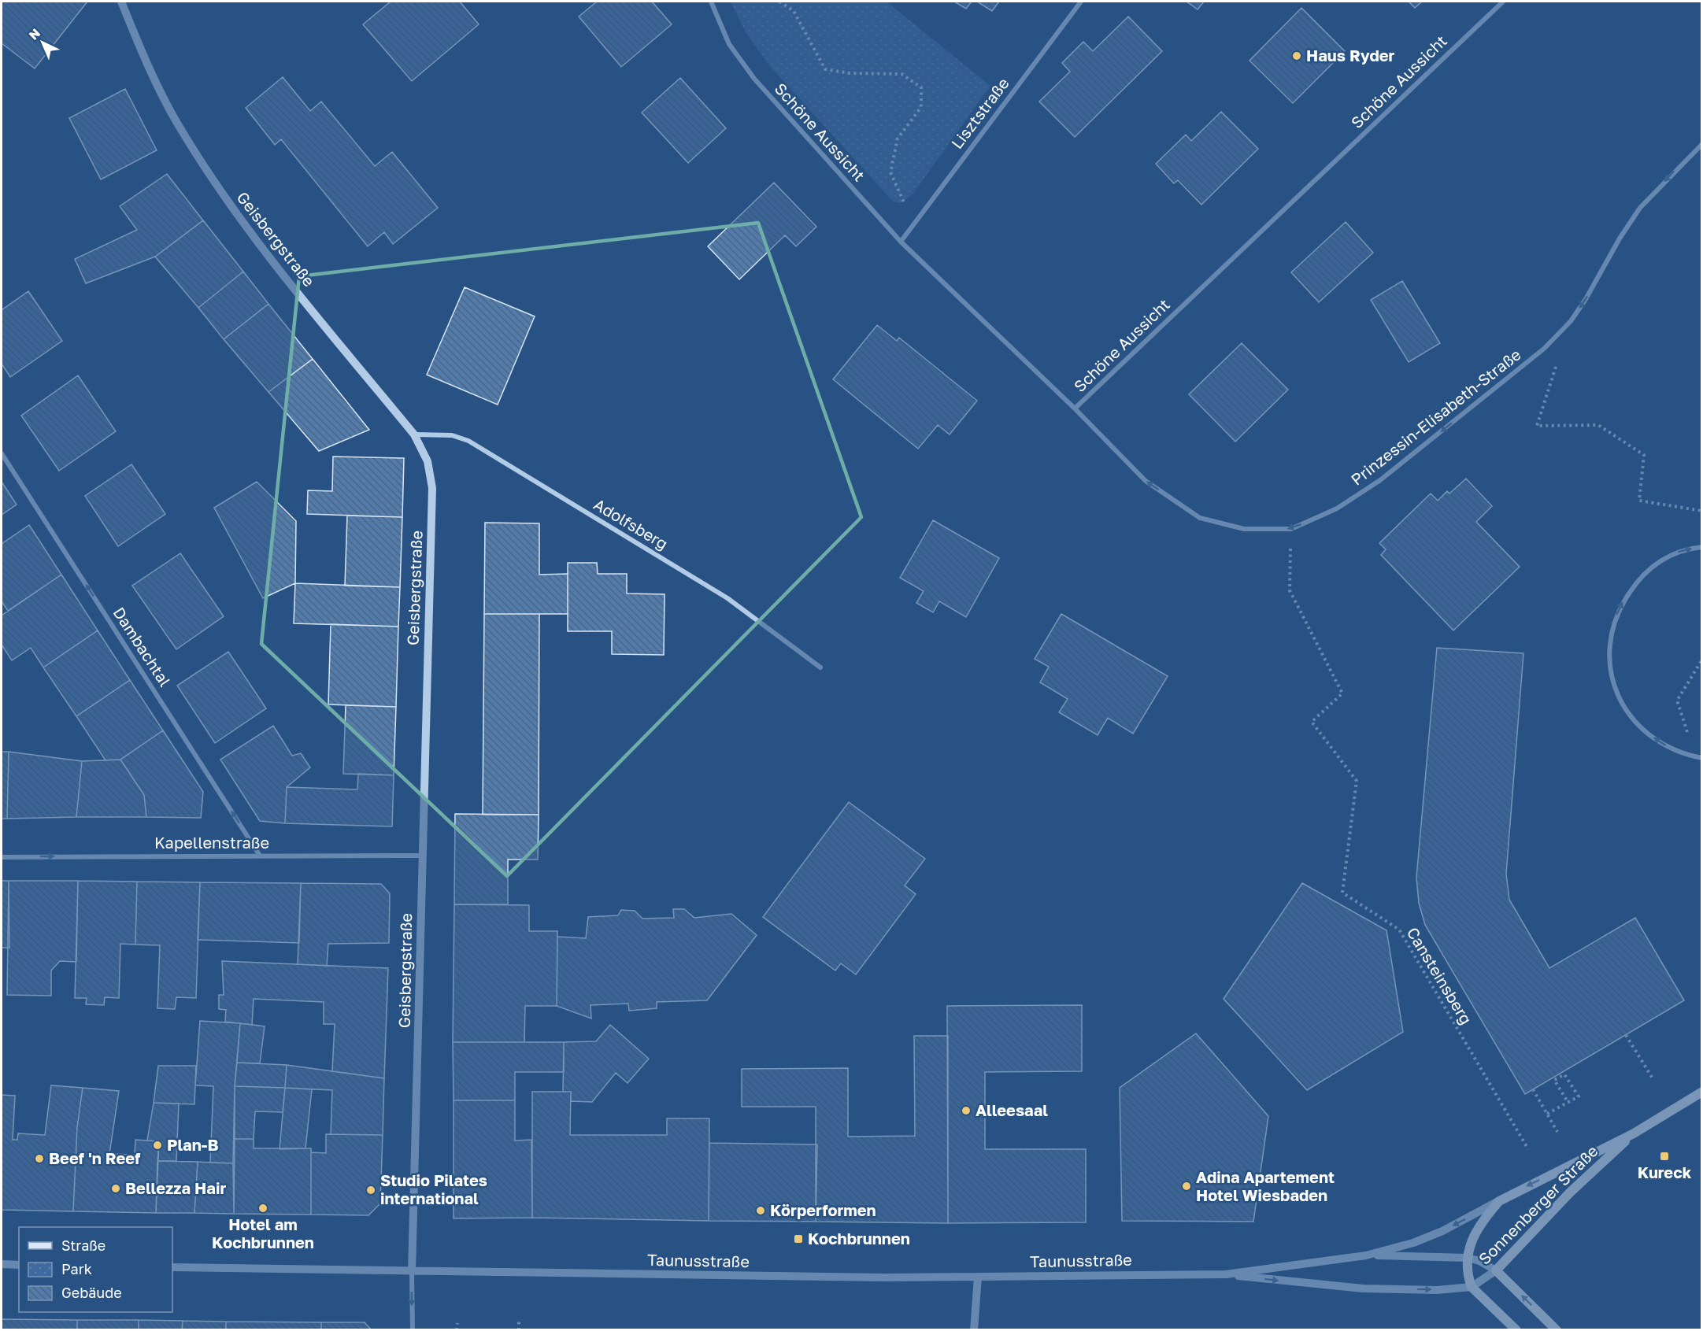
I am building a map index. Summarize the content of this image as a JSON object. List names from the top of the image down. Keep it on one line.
{"streets":{"main road":["Sonnenberger Straße"],"street":["Schöne Aussicht","Lisztstraße","Geisbergstraße","Prinzessin-Elisabeth-Straße","Adolfsberg","Dambachtal","Kapellenstraße","Taunusstraße"],"path":["Cansteinsberg"]},"crossings":[["Schöne Aussicht","Lisztstraße"],["Schöne Aussicht","Prinzessin-Elisabeth-Straße"],["Geisbergstraße","Adolfsberg"],["Geisbergstraße","Kapellenstraße"],["Geisbergstraße","Taunusstraße"],["Prinzessin-Elisabeth-Straße","Cansteinsberg"],["Dambachtal","Kapellenstraße"],["Sonnenberger Straße","Taunusstraße"]],"one_way":["Prinzessin-Elisabeth-Straße","Dambachtal","Kapellenstraße"],"places":{"other":["Haus Ryder","Alleesaal","Plan-B","Beef 'n Reef","Adina Apartement Hotel Wiesbaden","Bellezza Hair","Studio Pilates international","Hotel am Kochbrunnen","Körperformen"],"transit":["Kureck","Kochbrunnen"]},"legend":["Straße","Park","Gebäude"],"north":"top left"}
